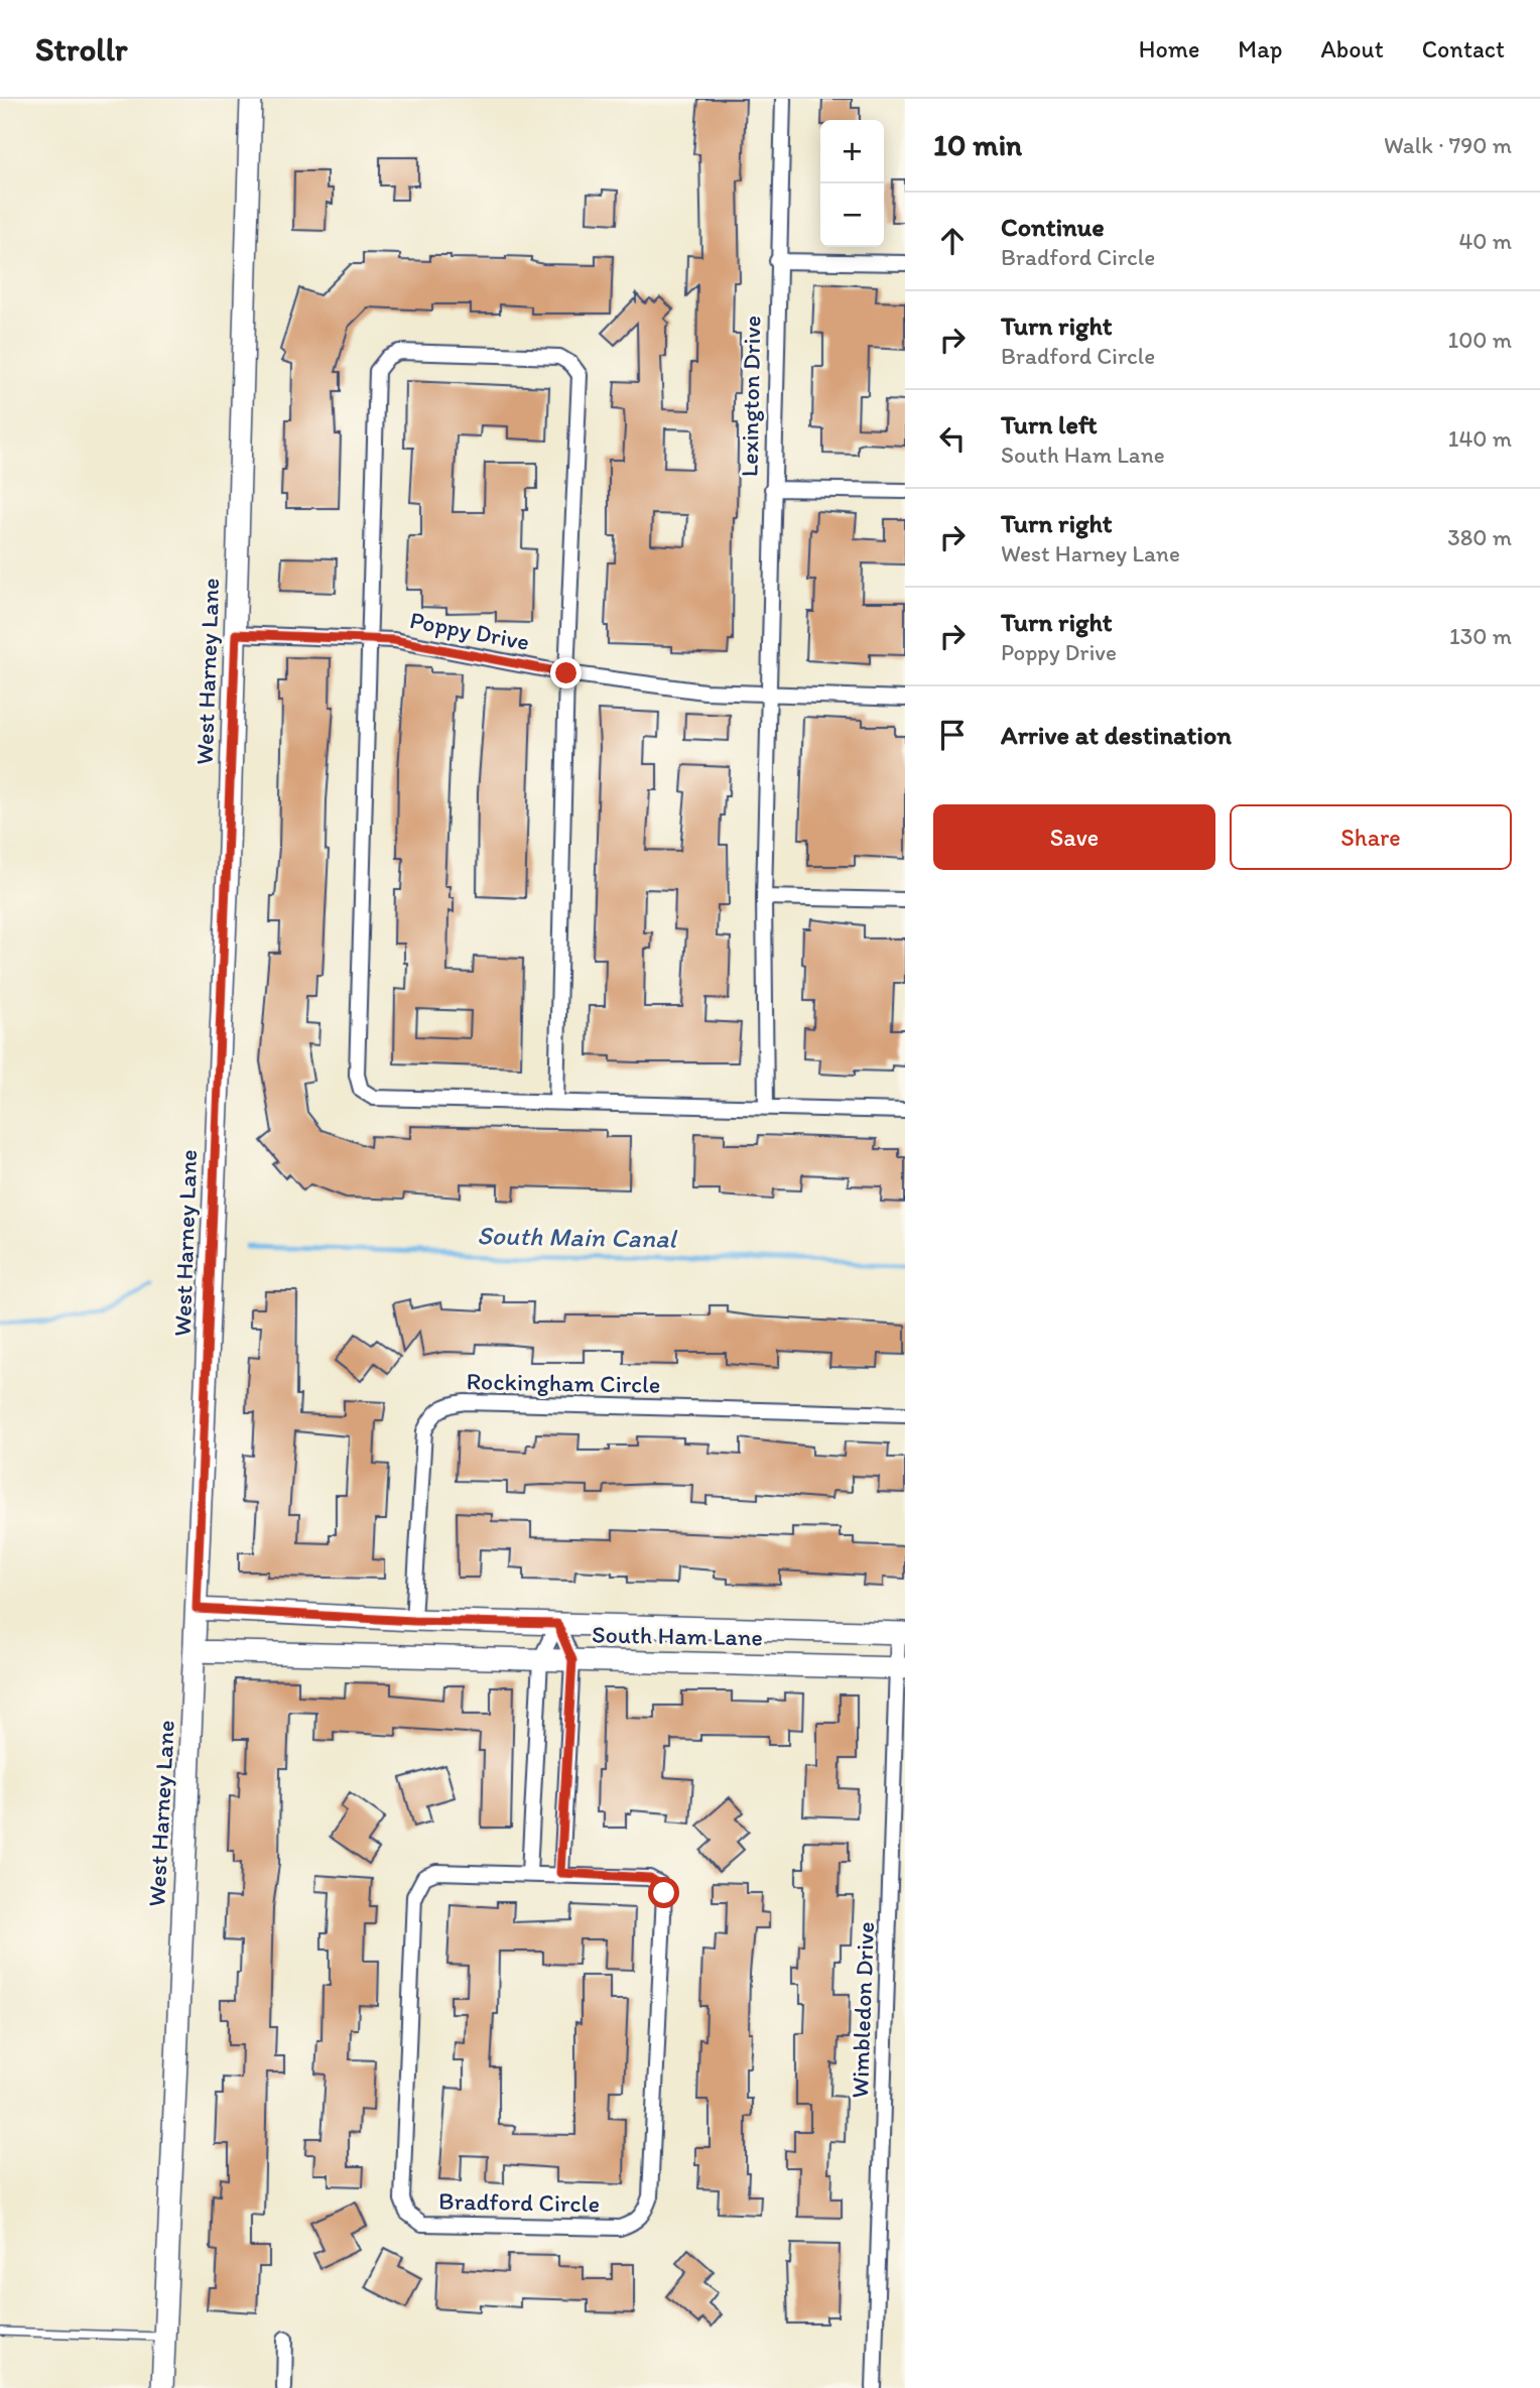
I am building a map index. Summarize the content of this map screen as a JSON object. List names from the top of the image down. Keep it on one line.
{"streets":{"main road":["West Harney Lane","South Ham Lane"],"street":["Lexington Drive","Poppy Drive","Rockingham Circle","Wimbledon Drive","Bradford Circle"]},"crossings":[["Lexington Drive","Poppy Drive"],["Poppy Drive","West Harney Lane"],["West Harney Lane","South Ham Lane"],["Rockingham Circle","South Ham Lane"],["South Ham Lane","Wimbledon Drive"]],"water":["South Main Canal"],"page":{"header":"Strollr","nav":["Home","Map","About","Contact"],"heading":["10 min","Walk · 790 m"],"map_buttons":["+","−"],"list":[["Continue","Bradford Circle","40 m"],["Turn right","Bradford Circle","100 m"],["Turn left","South Ham Lane","140 m"],["Turn right","West Harney Lane","380 m"],["Turn right","Poppy Drive","130 m"],"Arrive at destination"],"buttons":["Save","Share"]}}
